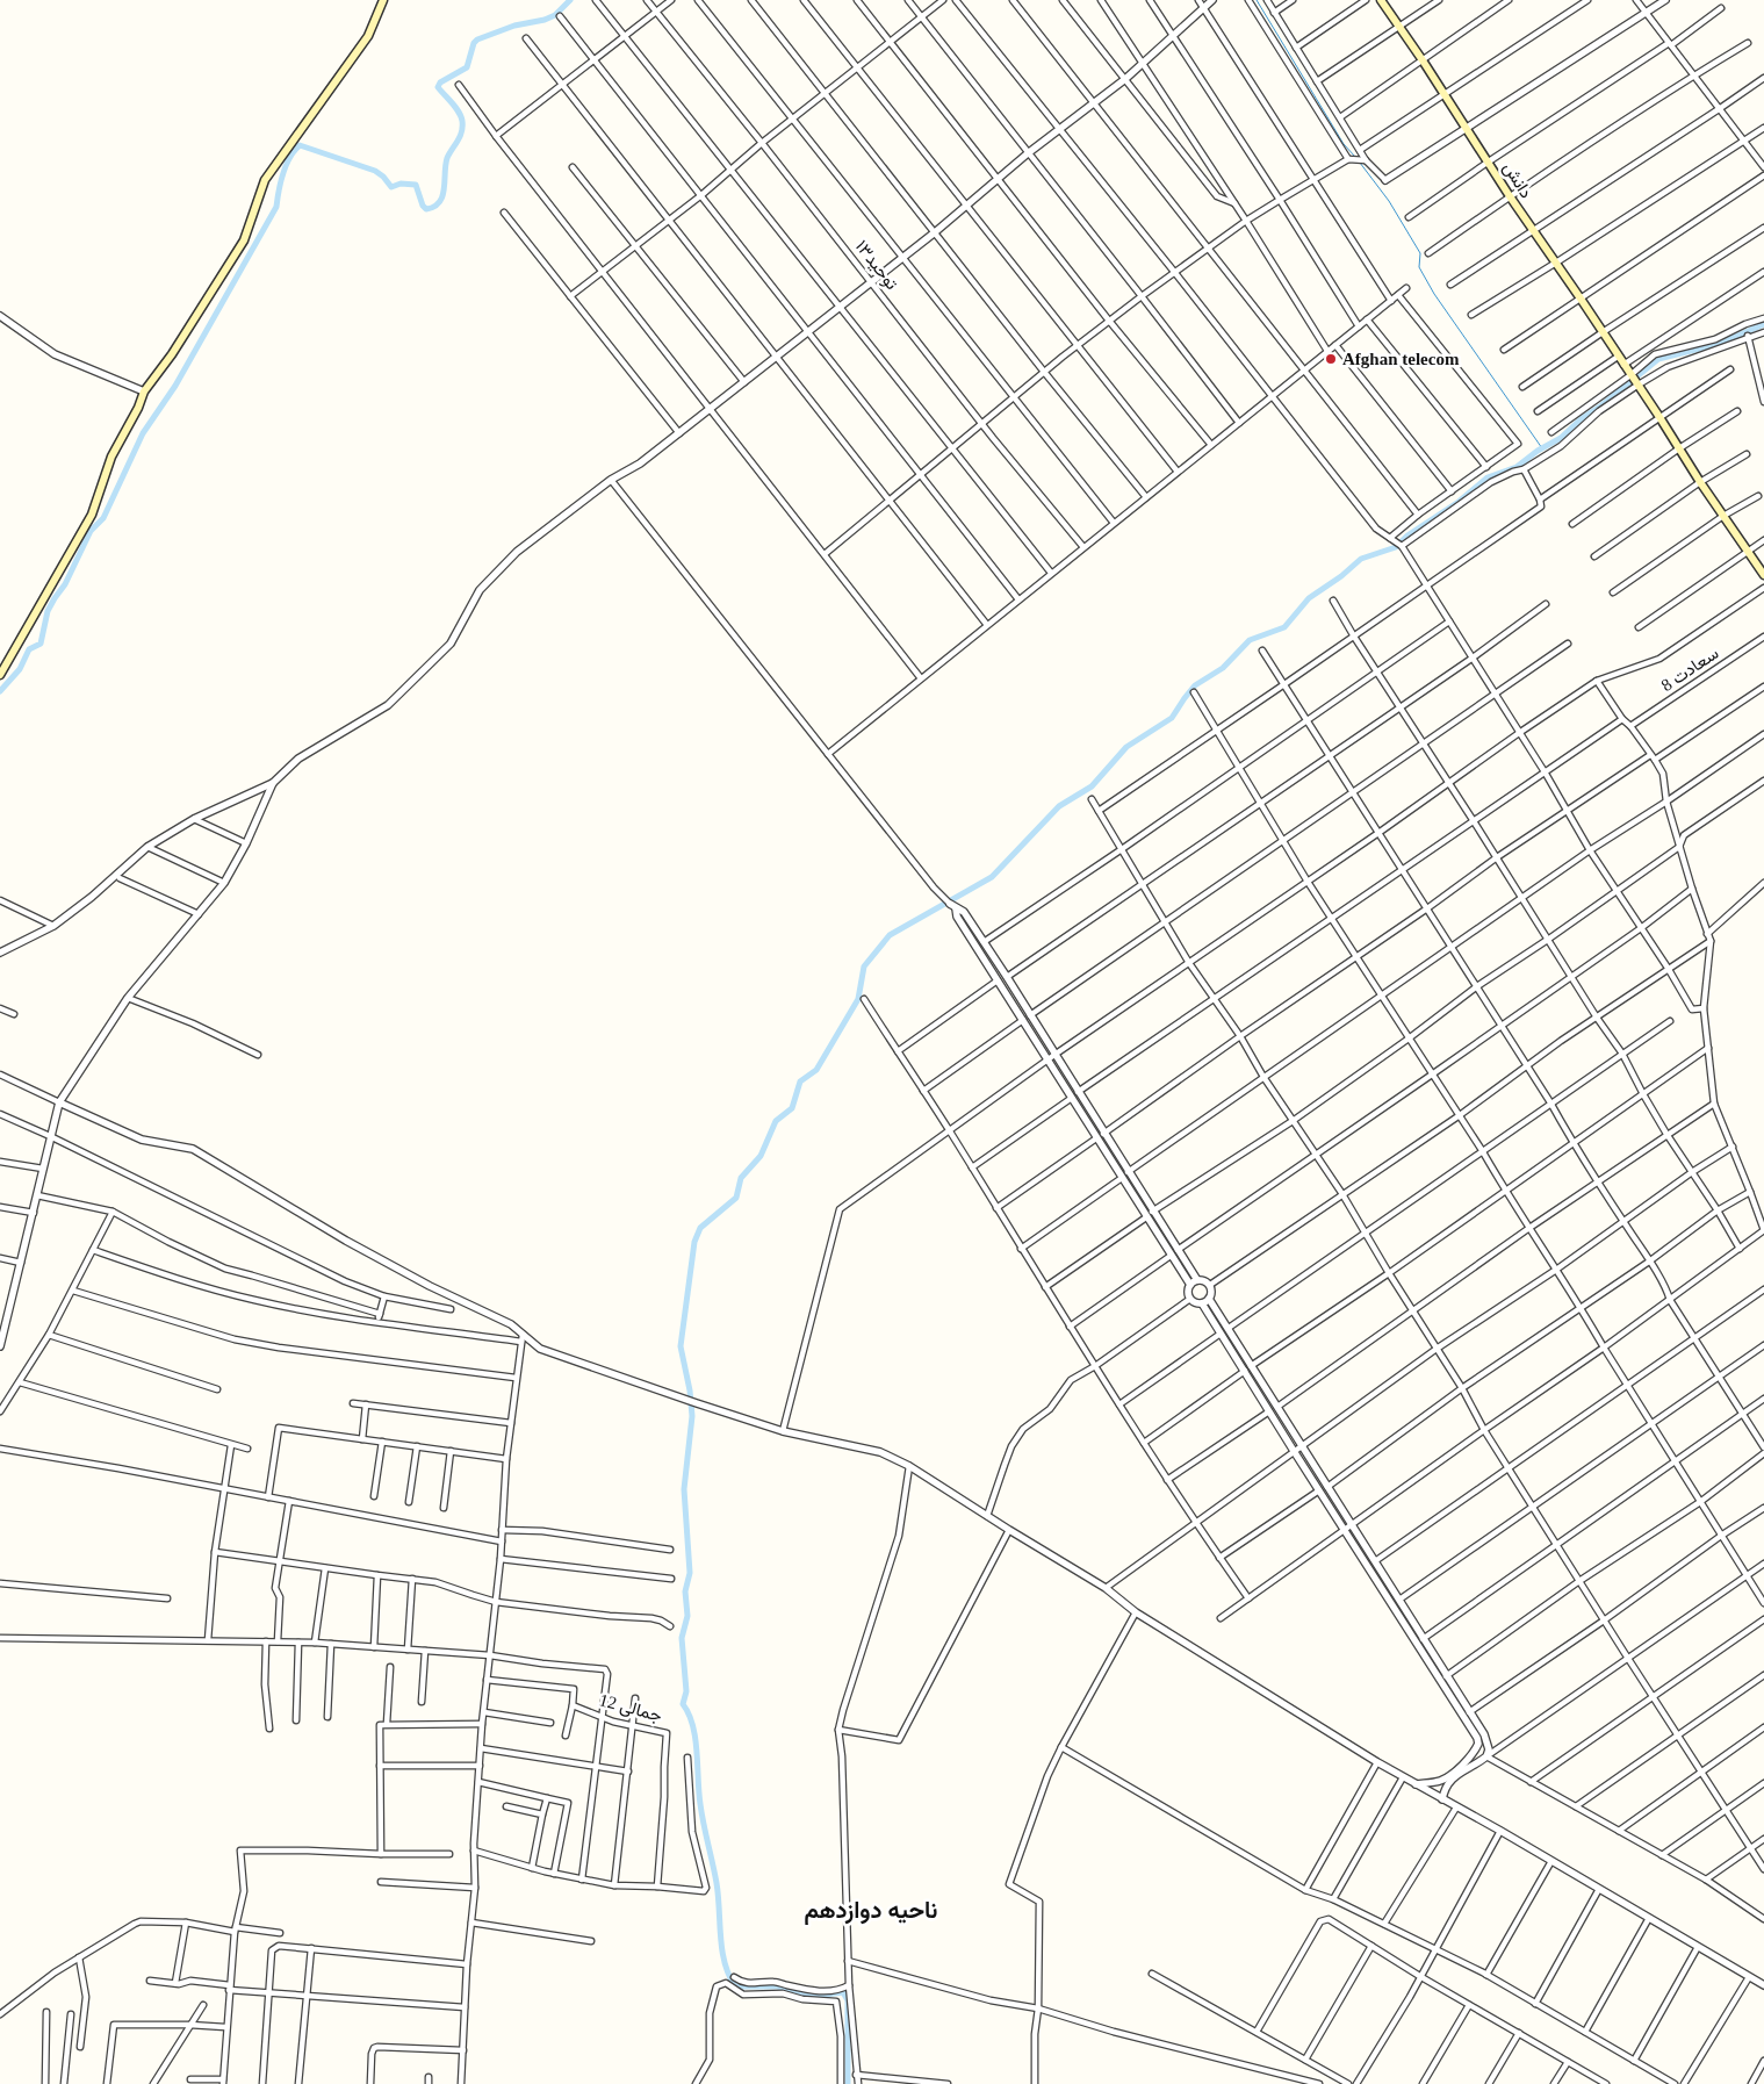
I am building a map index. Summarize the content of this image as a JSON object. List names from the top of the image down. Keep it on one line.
{"streets":{"main road":["دانش"],"street":["توحید۱۳","سعادت 8","جمالی 12"]},"districts":["ناحیه دوازدهم"],"places":["Afghan telecom"]}
